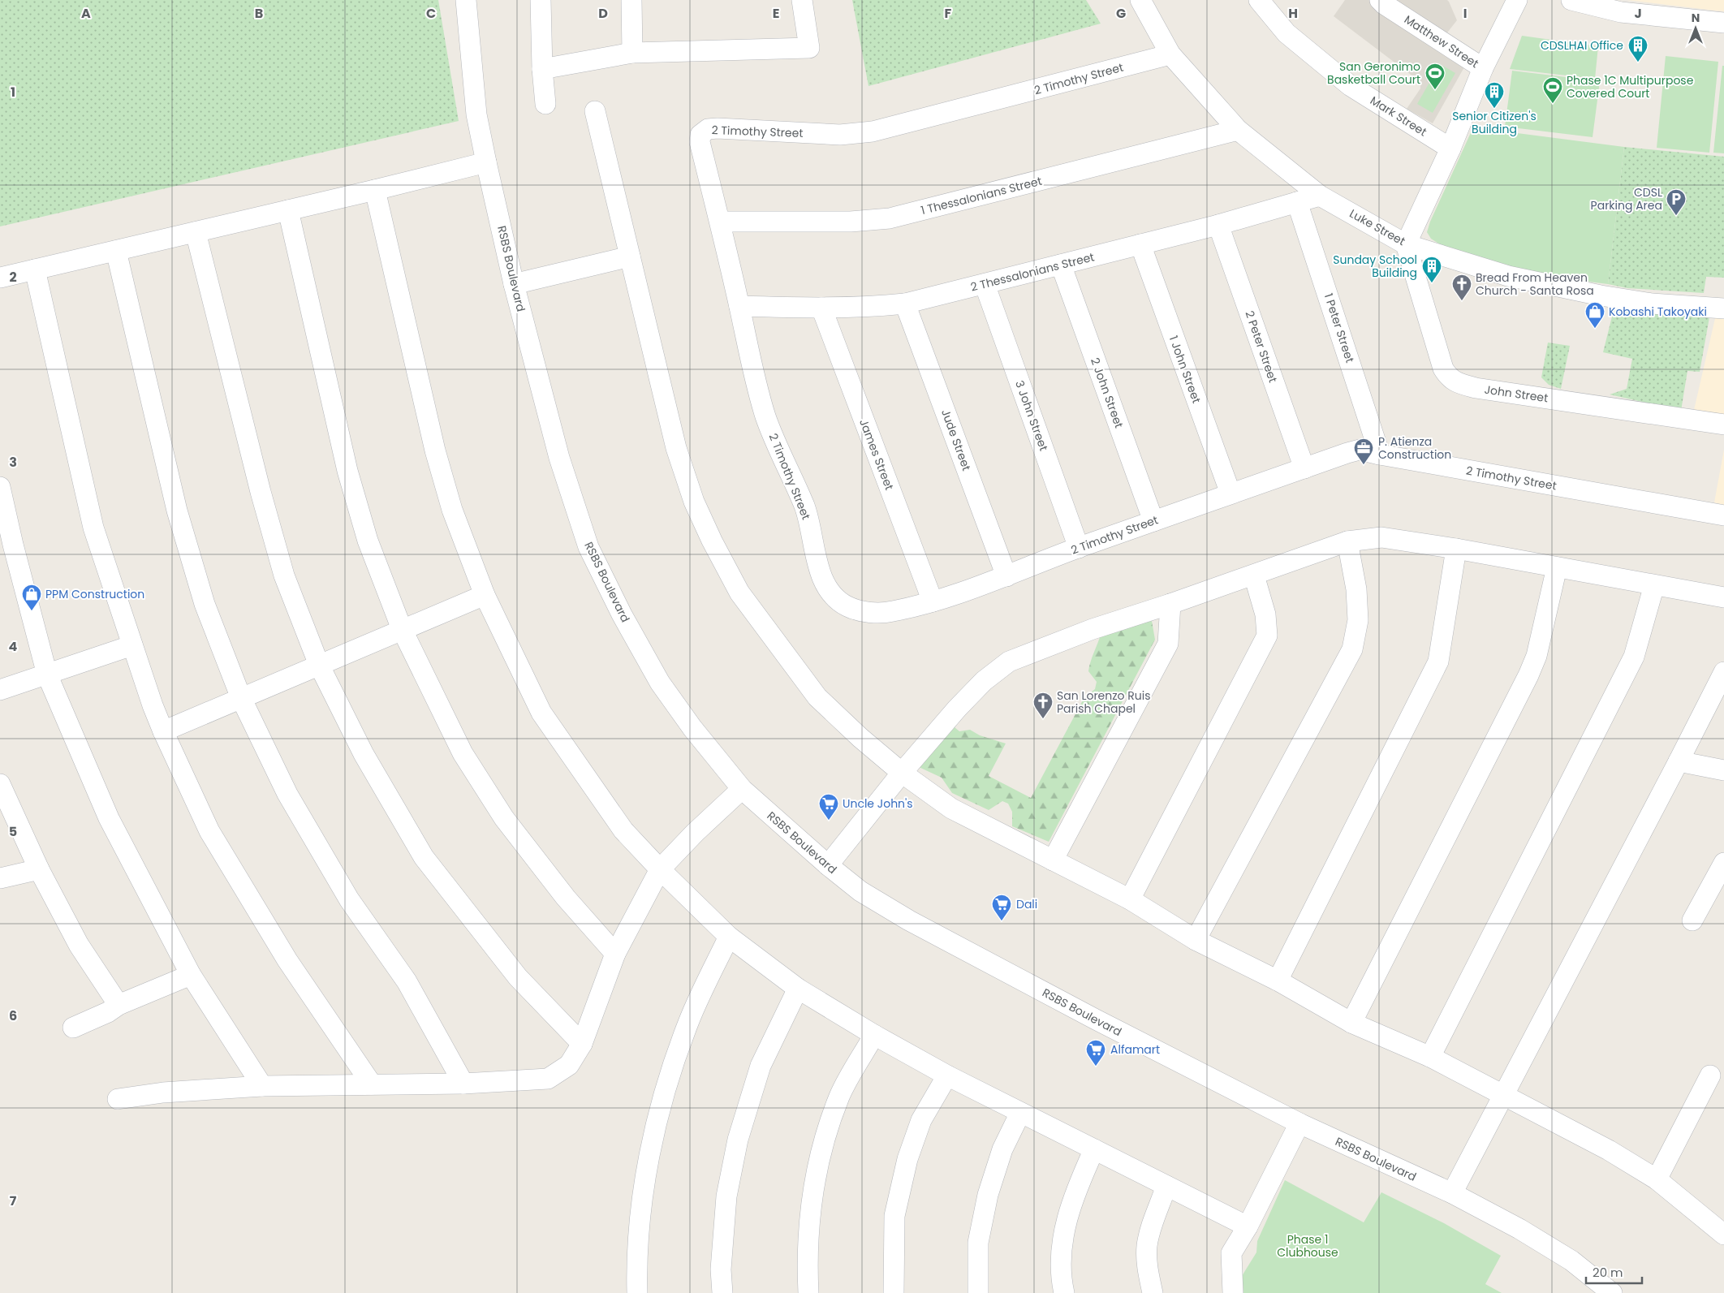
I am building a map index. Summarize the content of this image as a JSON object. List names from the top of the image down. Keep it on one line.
{"streets":{"street":["Matthew Street","2 Timothy Street","Mark Street","1 Thessalonians Street","Luke Street","RSBS Boulevard","2 Thessalonians Street","1 Peter Street","2 Peter Street","1 John Street","2 John Street","John Street","3 John Street","Jude Street","James Street"]},"crossings":[["2 Timothy Street","1 Thessalonians Street"],["2 Timothy Street","Luke Street"],["2 Timothy Street","2 Thessalonians Street"],["2 Timothy Street","1 Peter Street"],["2 Timothy Street","2 Peter Street"],["2 Timothy Street","1 John Street"],["2 Timothy Street","2 John Street"],["2 Timothy Street","3 John Street"],["2 Timothy Street","Jude Street"],["2 Timothy Street","James Street"],["1 Thessalonians Street","Luke Street"],["Luke Street","2 Thessalonians Street"],["Luke Street","John Street"],["2 Thessalonians Street","1 Peter Street"],["2 Thessalonians Street","2 Peter Street"],["2 Thessalonians Street","1 John Street"],["2 Thessalonians Street","2 John Street"],["2 Thessalonians Street","3 John Street"],["2 Thessalonians Street","Jude Street"],["2 Thessalonians Street","James Street"]],"parks":["Phase 1 Clubhouse"],"places":{"building":["CDSLHAI Office","Senior Citizen's Building","Sunday School Building"],"sports":["San Geronimo Basketball Court","Phase 1C Multipurpose Covered Court"],"parking":["CDSL Parking Area"],"church":["Bread From Heaven Church - Santa Rosa","San Lorenzo Ruis Parish Chapel"],"shop":["Kobashi Takoyaki","PPM Construction"],"office":["P. Atienza Construction"],"supermarket":["Uncle John's","Dali","Alfamart"]},"scale_bar":"20 m","north":"top","grid":{"columns":["A","B","C","D","E","F","G","H","I","J"],"rows":["1","2","3","4","5","6","7"]}}
